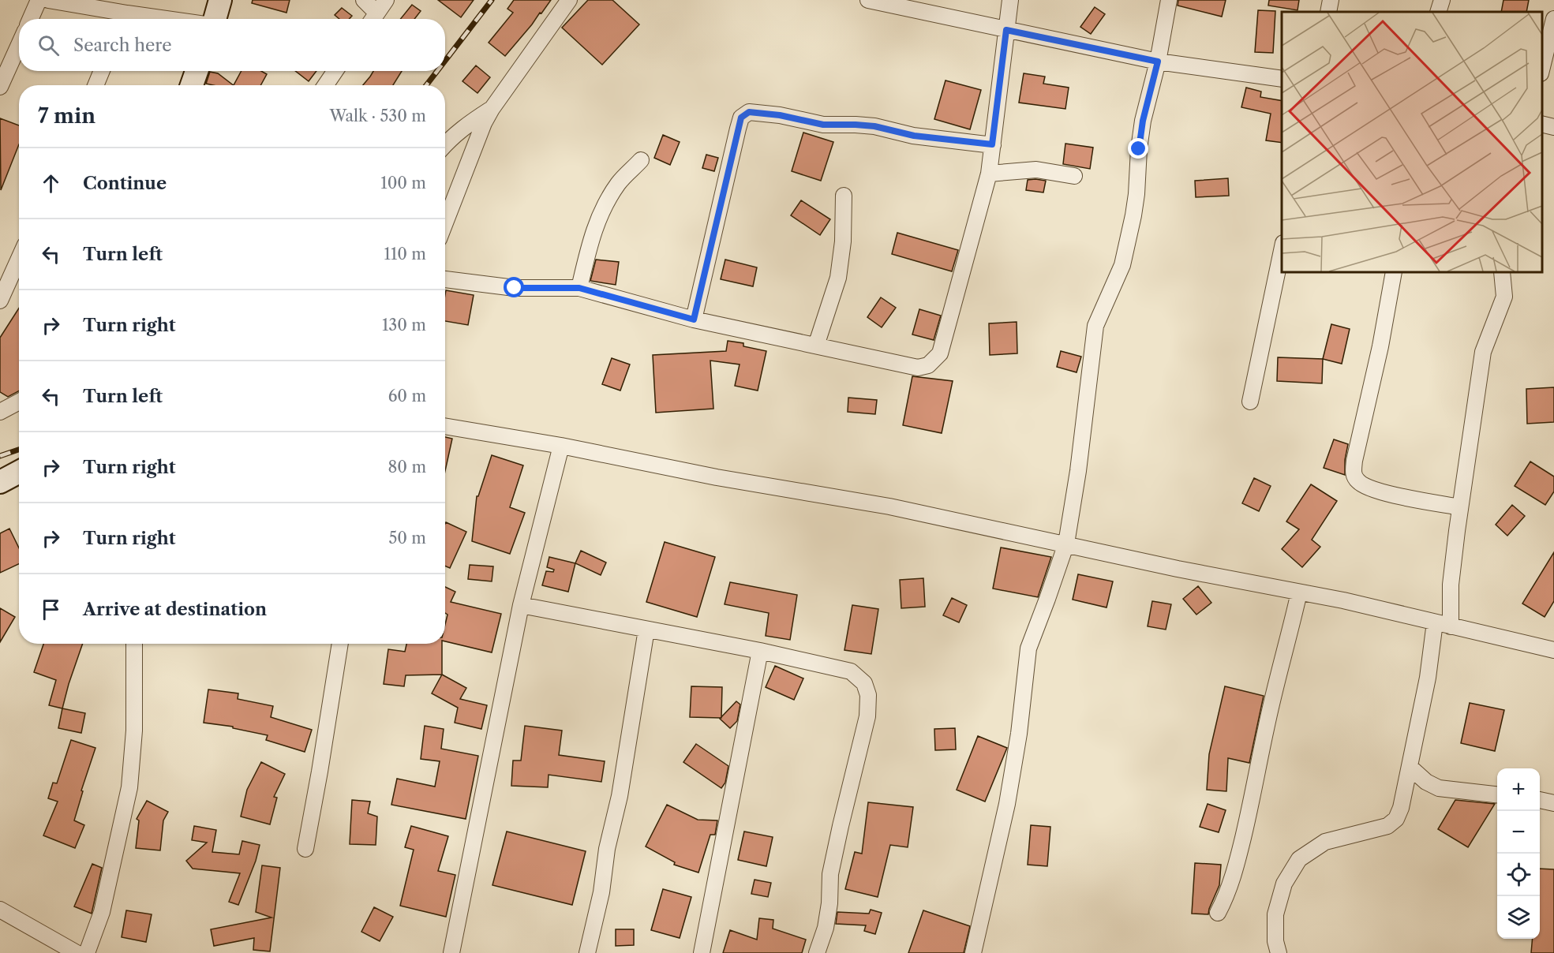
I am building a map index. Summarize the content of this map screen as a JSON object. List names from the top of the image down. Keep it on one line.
{"page":{"search":"Search here","heading":["7 min","Walk · 530 m"],"list":[["Continue","100 m"],["Turn left","110 m"],["Turn right","130 m"],["Turn left","60 m"],["Turn right","80 m"],["Turn right","50 m"],"Arrive at destination"],"map_buttons":["+","−"]}}
